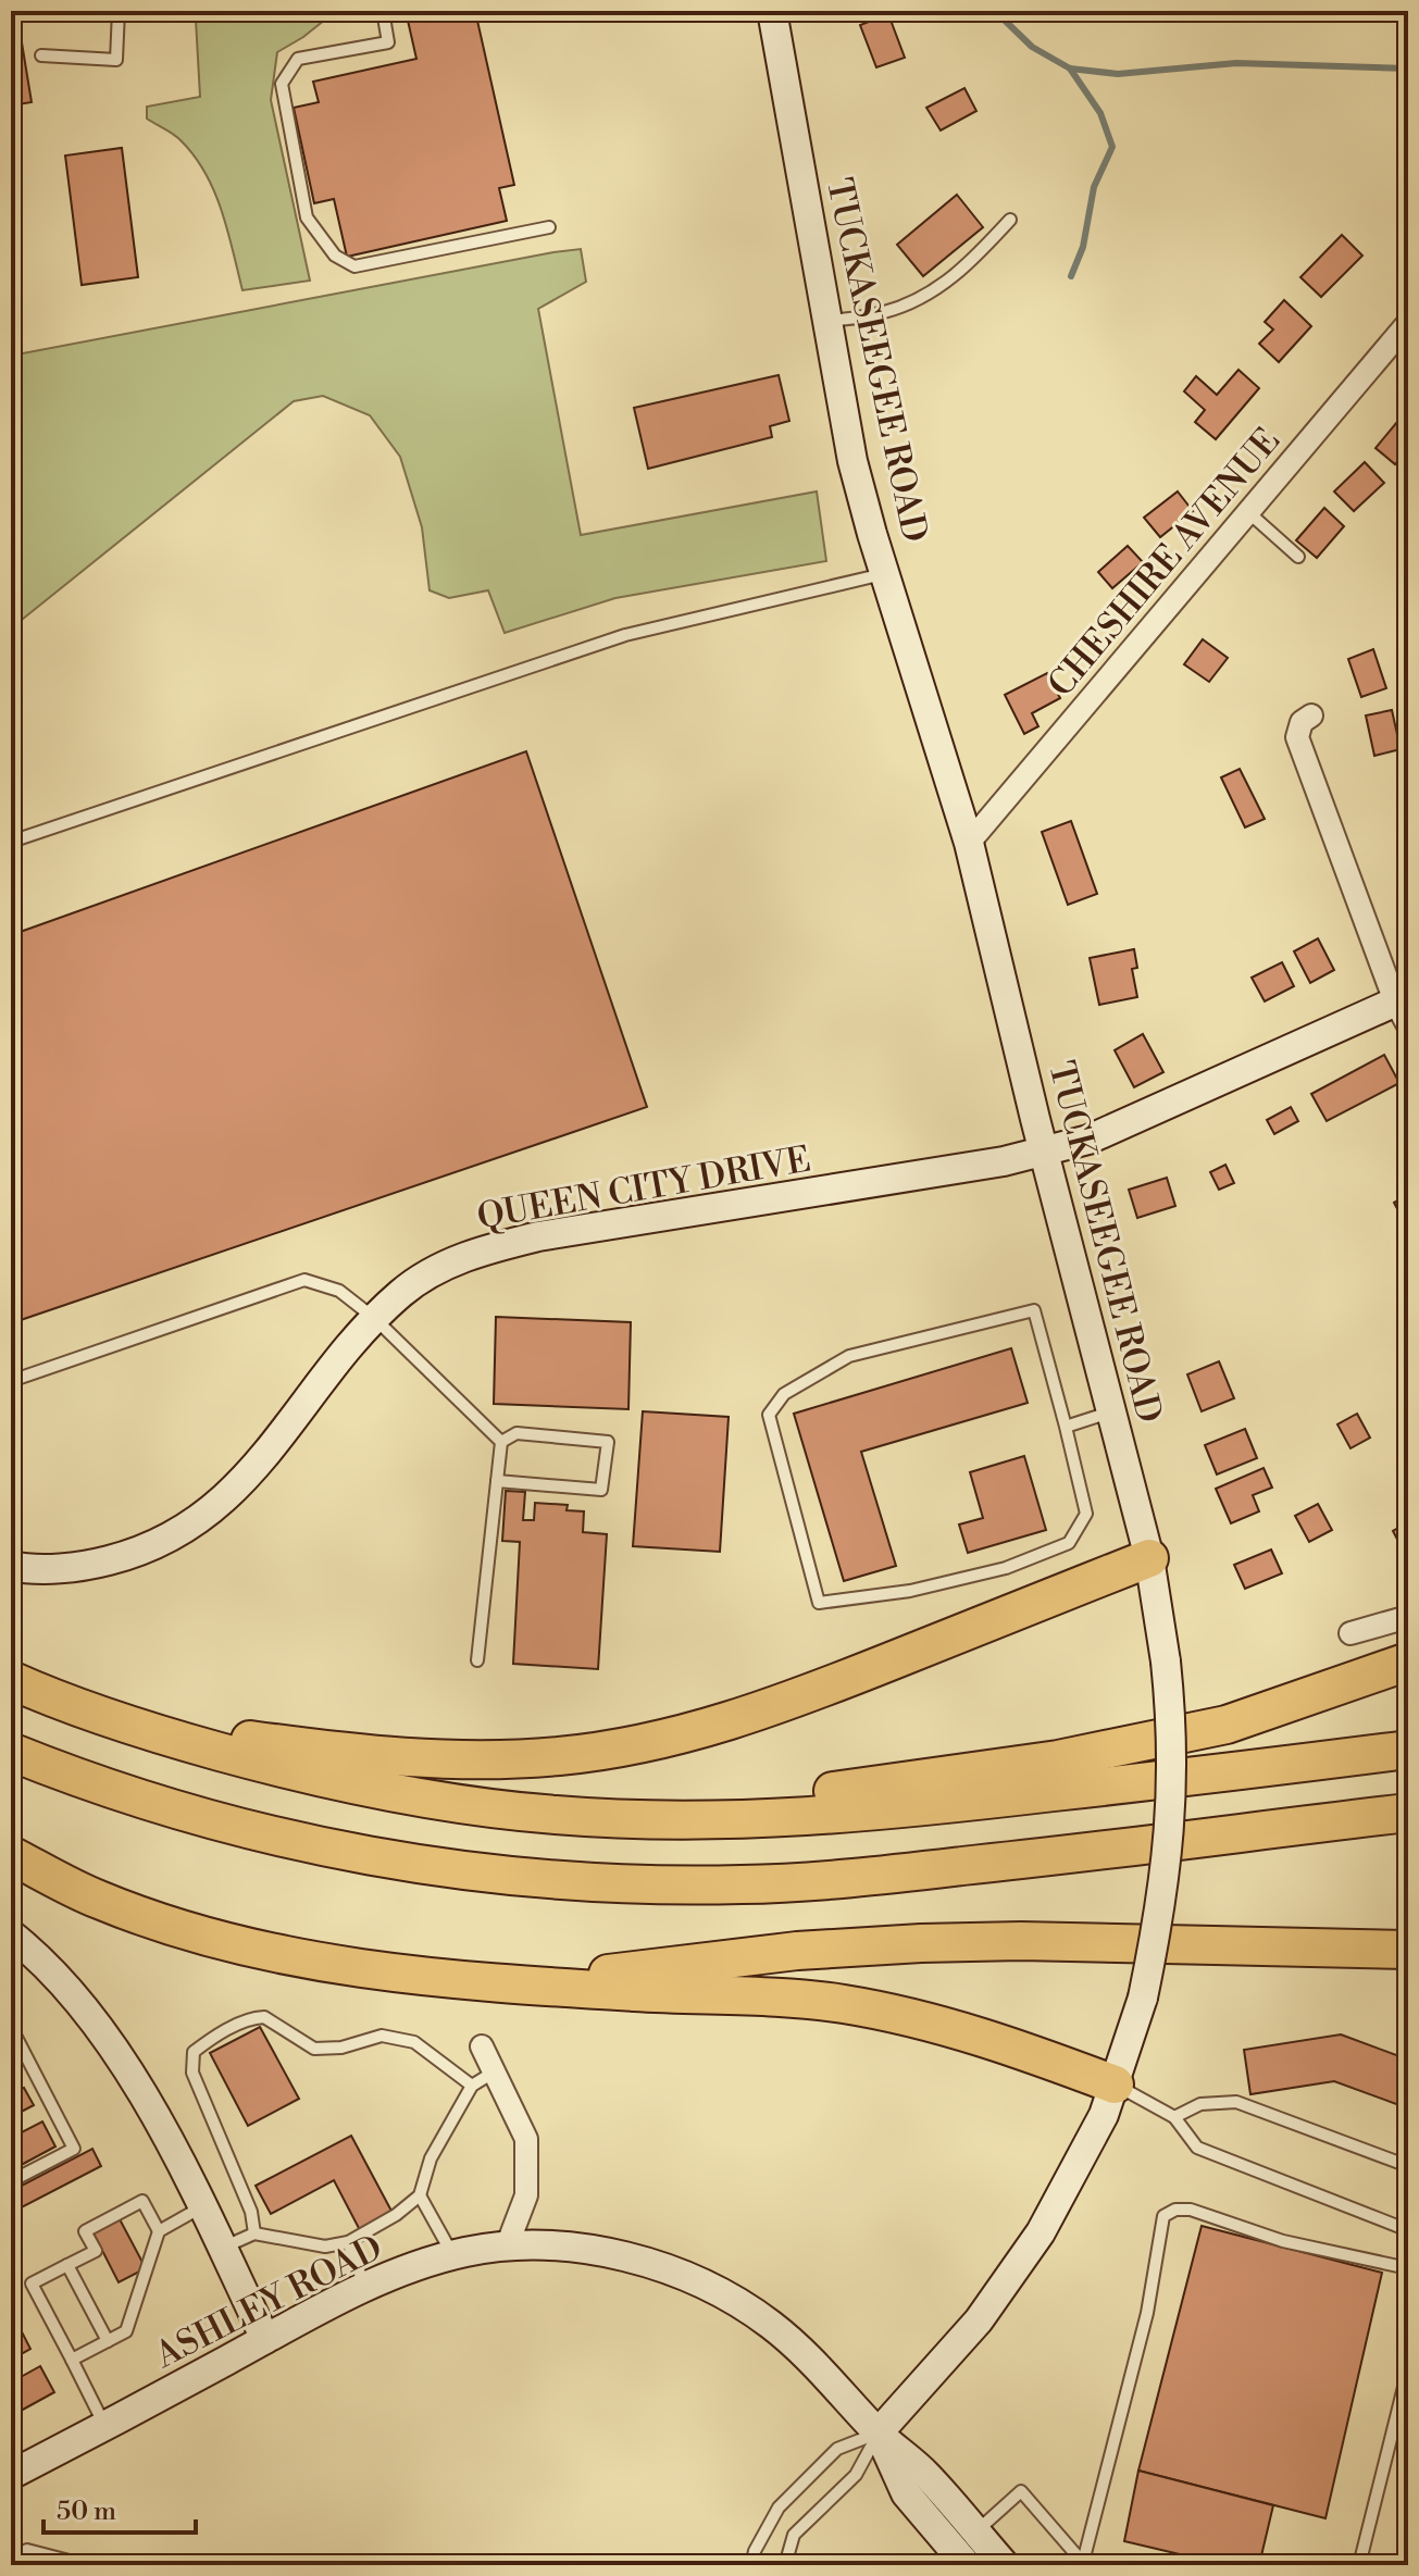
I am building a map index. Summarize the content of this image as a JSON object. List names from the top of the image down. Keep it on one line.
{"streets":{"street":["TUCKASEEGEE ROAD","CHESHIRE AVENUE","QUEEN CITY DRIVE","ASHLEY ROAD"]},"crossings":[["TUCKASEEGEE ROAD","CHESHIRE AVENUE"],["TUCKASEEGEE ROAD","QUEEN CITY DRIVE"],["TUCKASEEGEE ROAD","ASHLEY ROAD"]],"scale_bar":"50 m"}
